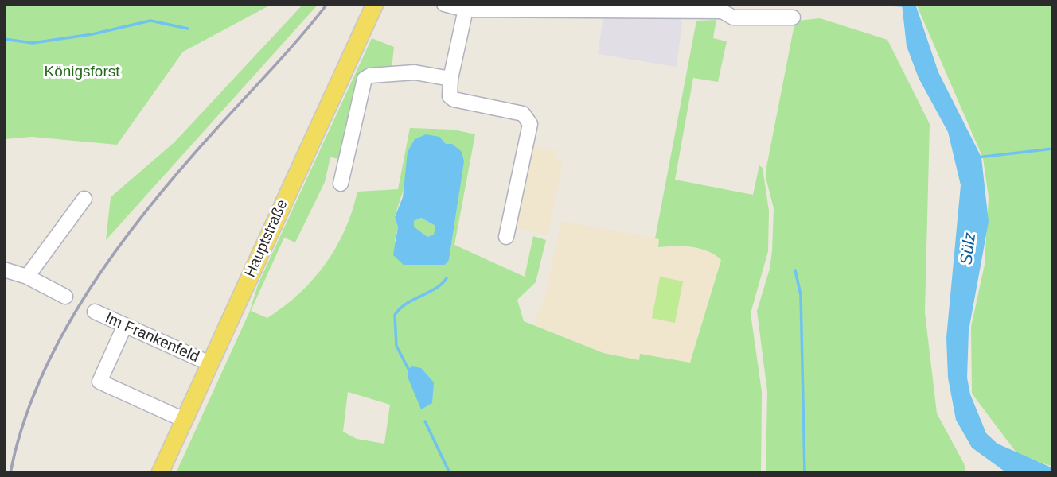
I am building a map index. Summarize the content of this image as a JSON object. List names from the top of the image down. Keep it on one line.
{"streets":{"main road":["Hauptstraße"],"street":["Im Frankenfeld"]},"crossings":[["Hauptstraße","Im Frankenfeld"]],"water":["Sülz"],"parks":["Königsforst"]}
